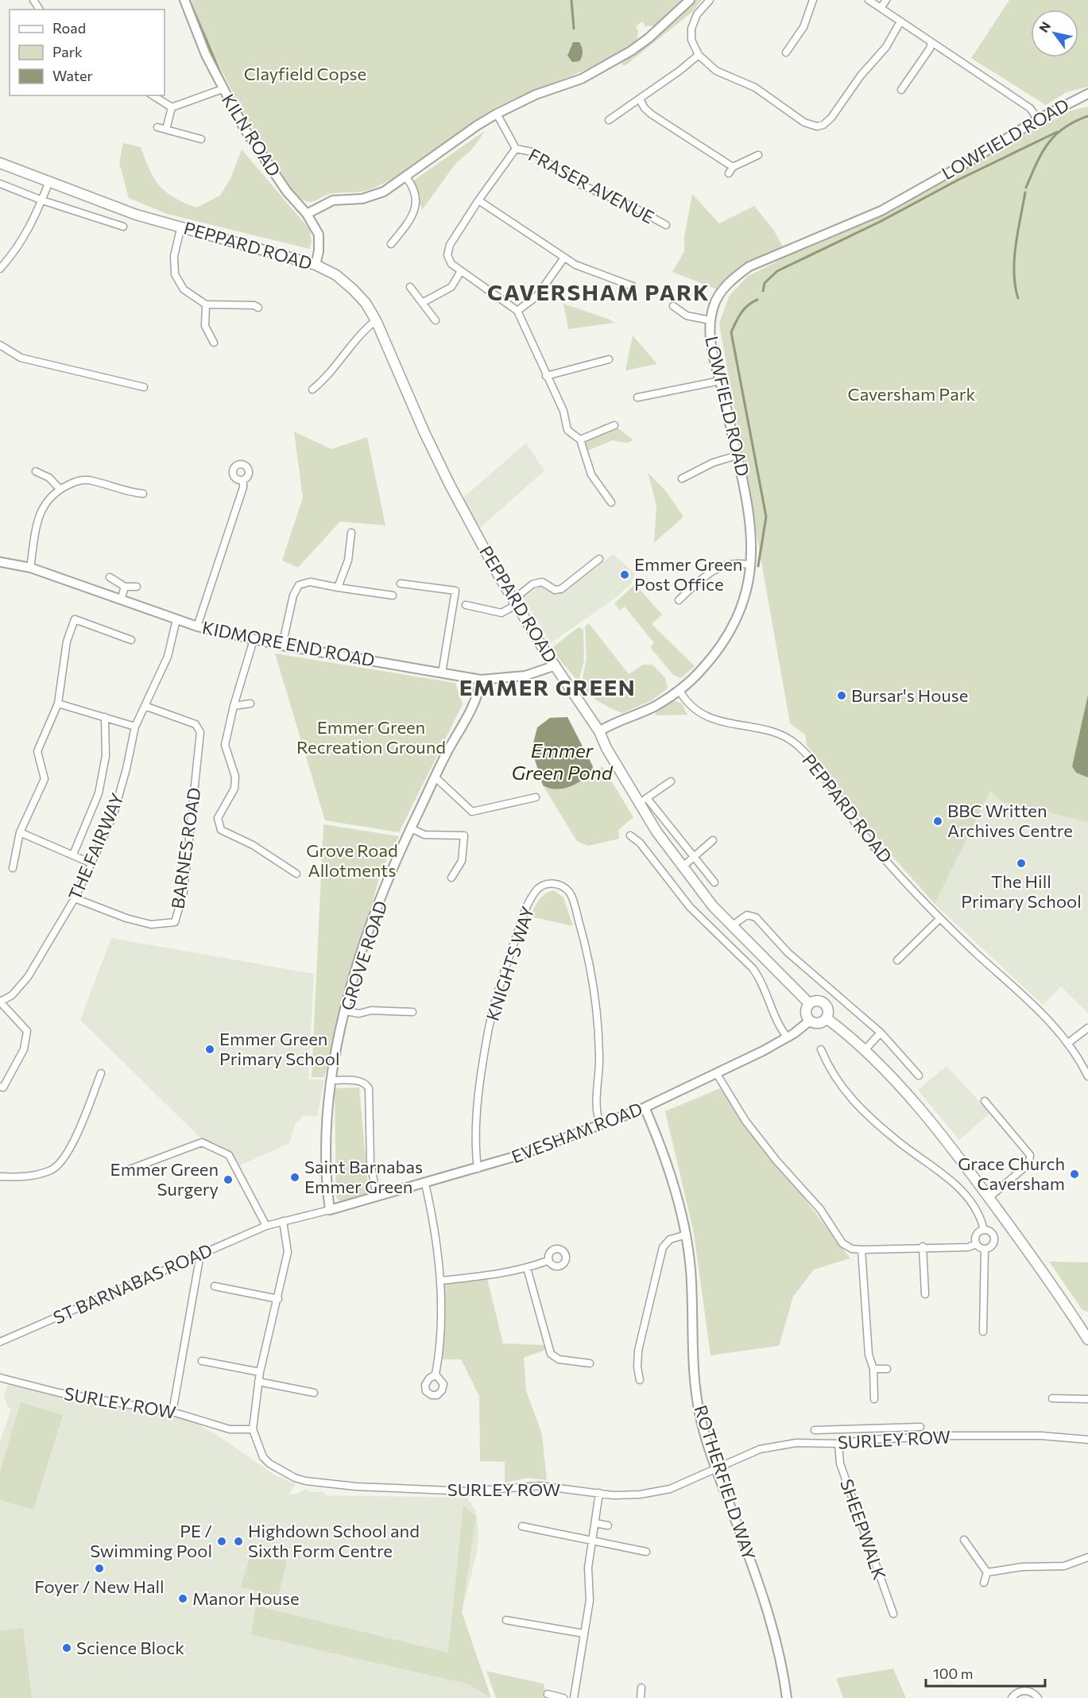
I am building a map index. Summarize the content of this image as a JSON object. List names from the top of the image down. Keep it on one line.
{"streets":{"main road":["PEPPARD ROAD"],"street":["KILN ROAD","LOWFIELD ROAD","FRASER AVENUE","KIDMORE END ROAD","THE FAIRWAY","BARNES ROAD","GROVE ROAD","KNIGHTS WAY","EVESHAM ROAD","ST BARNABAS ROAD","SURLEY ROW","ROTHERFIELD WAY","SHEEPWALK"]},"crossings":[["KILN ROAD","PEPPARD ROAD"],["LOWFIELD ROAD","PEPPARD ROAD"],["PEPPARD ROAD","KIDMORE END ROAD"],["PEPPARD ROAD","EVESHAM ROAD"],["KIDMORE END ROAD","THE FAIRWAY"],["KIDMORE END ROAD","GROVE ROAD"],["THE FAIRWAY","BARNES ROAD"],["GROVE ROAD","EVESHAM ROAD"],["KNIGHTS WAY","EVESHAM ROAD"],["EVESHAM ROAD","ROTHERFIELD WAY"],["SURLEY ROW","ROTHERFIELD WAY"],["SURLEY ROW","SHEEPWALK"]],"districts":["CAVERSHAM PARK","EMMER GREEN"],"water":["Emmer Green Pond"],"parks":["Clayfield Copse","Caversham Park","Emmer Green Recreation Ground","Grove Road Allotments"],"places":["Emmer Green Post Office","Bursar's House","BBC Written Archives Centre","The Hill Primary School","Emmer Green Primary School","Grace Church Caversham","Saint Barnabas Emmer Green","Emmer Green Surgery","PE / Swimming Pool","Highdown School and Sixth Form Centre","Foyer / New Hall","Manor House","Science Block"],"legend":["Road","Park","Water"],"scale_bar":"100 m","north":"top left"}
